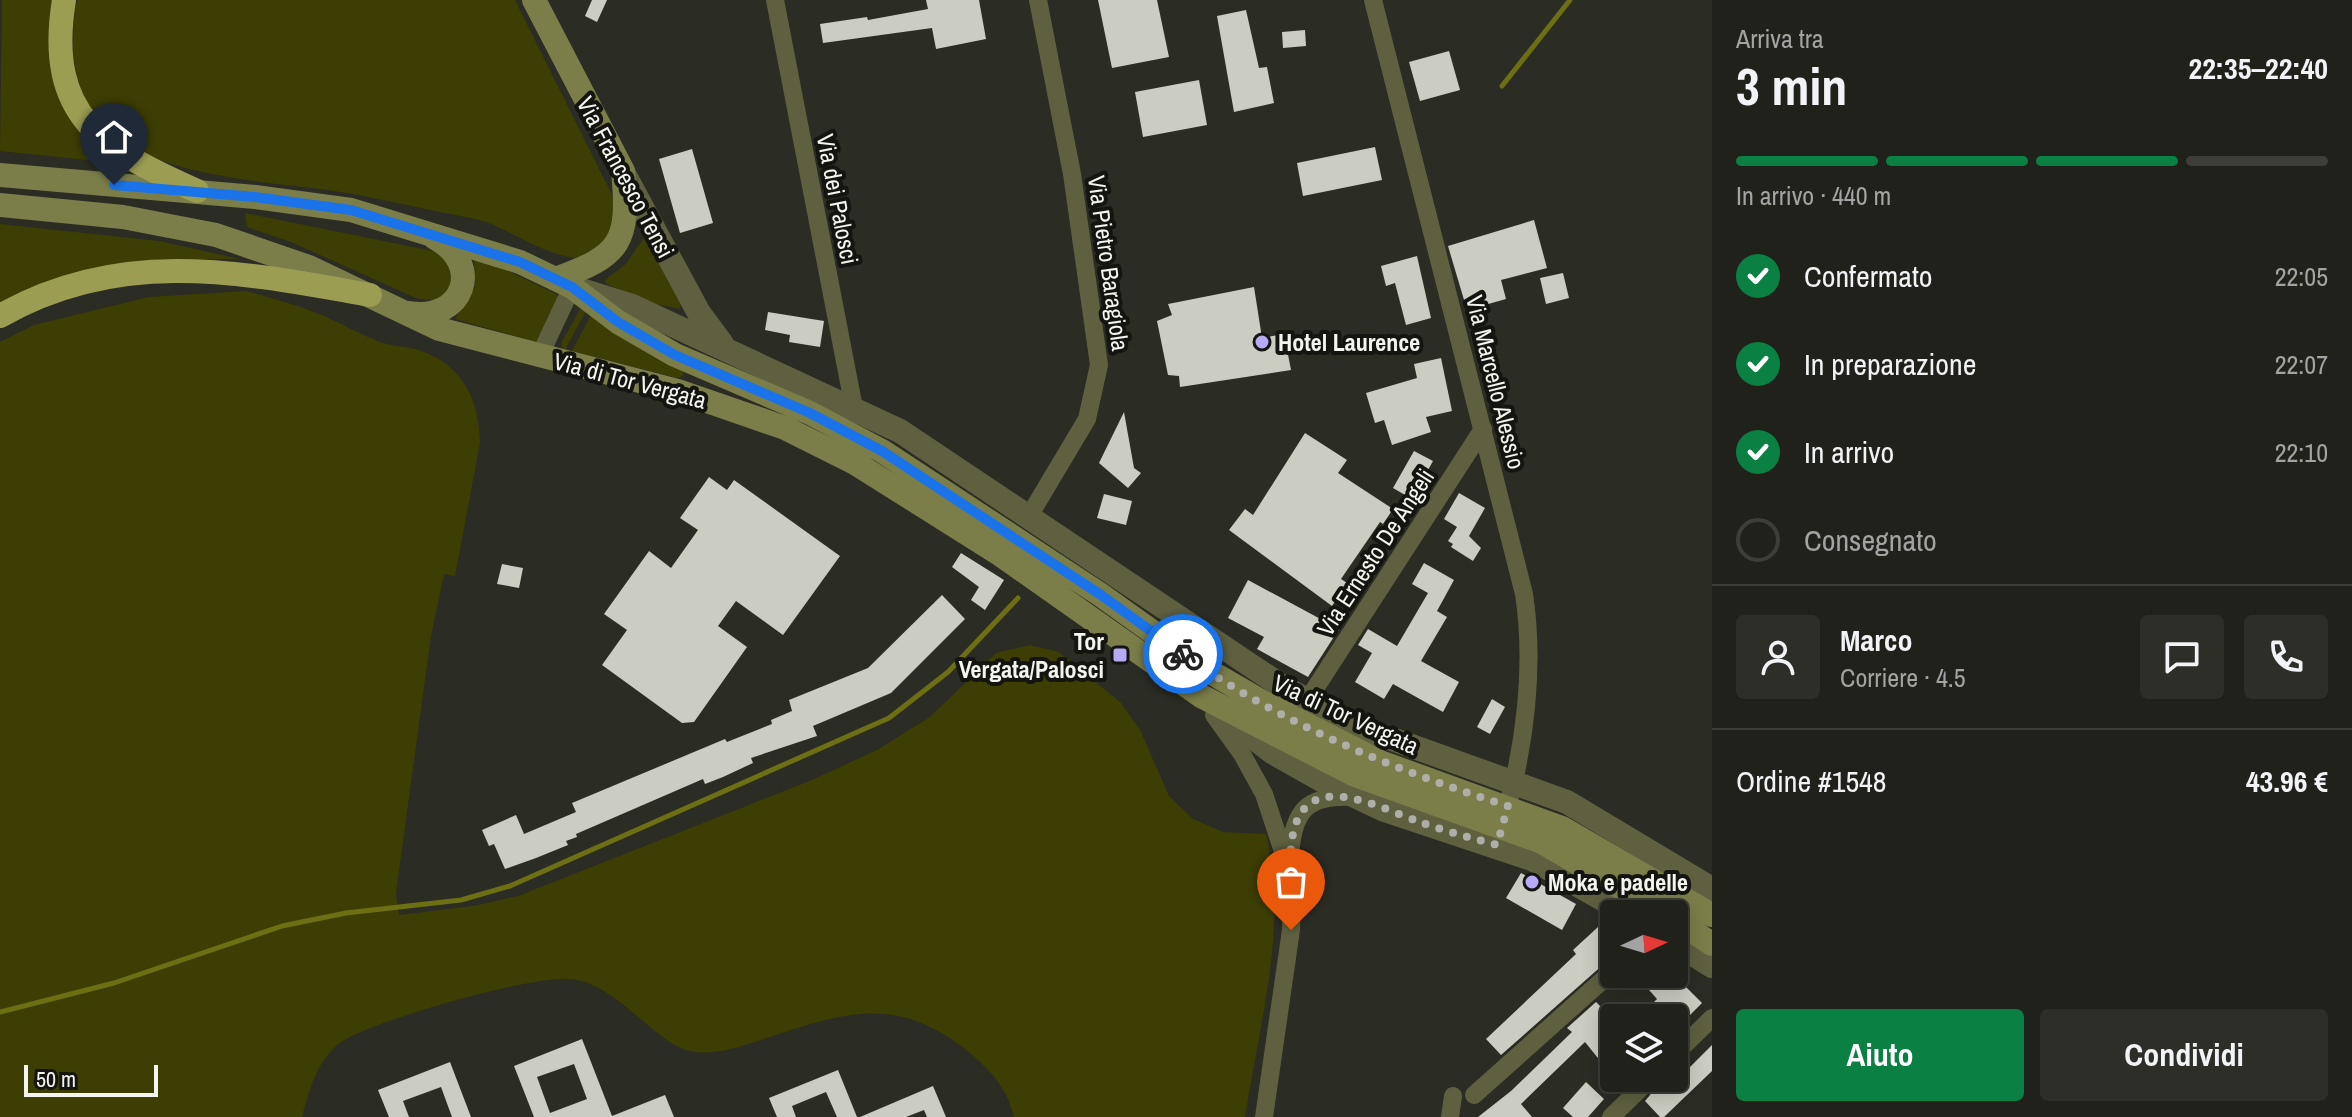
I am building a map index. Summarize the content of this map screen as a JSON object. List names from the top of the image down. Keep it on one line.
{"streets":{"main road":["Via Francesco Tensi","Via di Tor Vergata"],"street":["Via dei Palosci","Via Pietro Baragiola","Via Marcello Alessio","Via Ernesto De Angeli"]},"crossings":[["Via Francesco Tensi","Via di Tor Vergata"],["Via dei Palosci","Via di Tor Vergata"],["Via Pietro Baragiola","Via di Tor Vergata"],["Via di Tor Vergata","Via Marcello Alessio"],["Via di Tor Vergata","Via Ernesto De Angeli"],["Via Marcello Alessio","Via Ernesto De Angeli"]],"places":{"other":["Hotel Laurence","Moka e padelle"],"transit":["Tor Vergata/Palosci"]},"scale_bar":"50 m","north":"right","page":{"heading":["3 min","Arriva tra","22:35–22:40"],"panel":["Marco","Corriere · 4.5","Ordine #1548","43.96 €"],"bar":"In arrivo · 440 m","list":[["Confermato","22:05"],["In preparazione","22:07"],["In arrivo","22:10"],"Consegnato"],"buttons":["Aiuto","Condividi"],"scale":"50 m"}}
